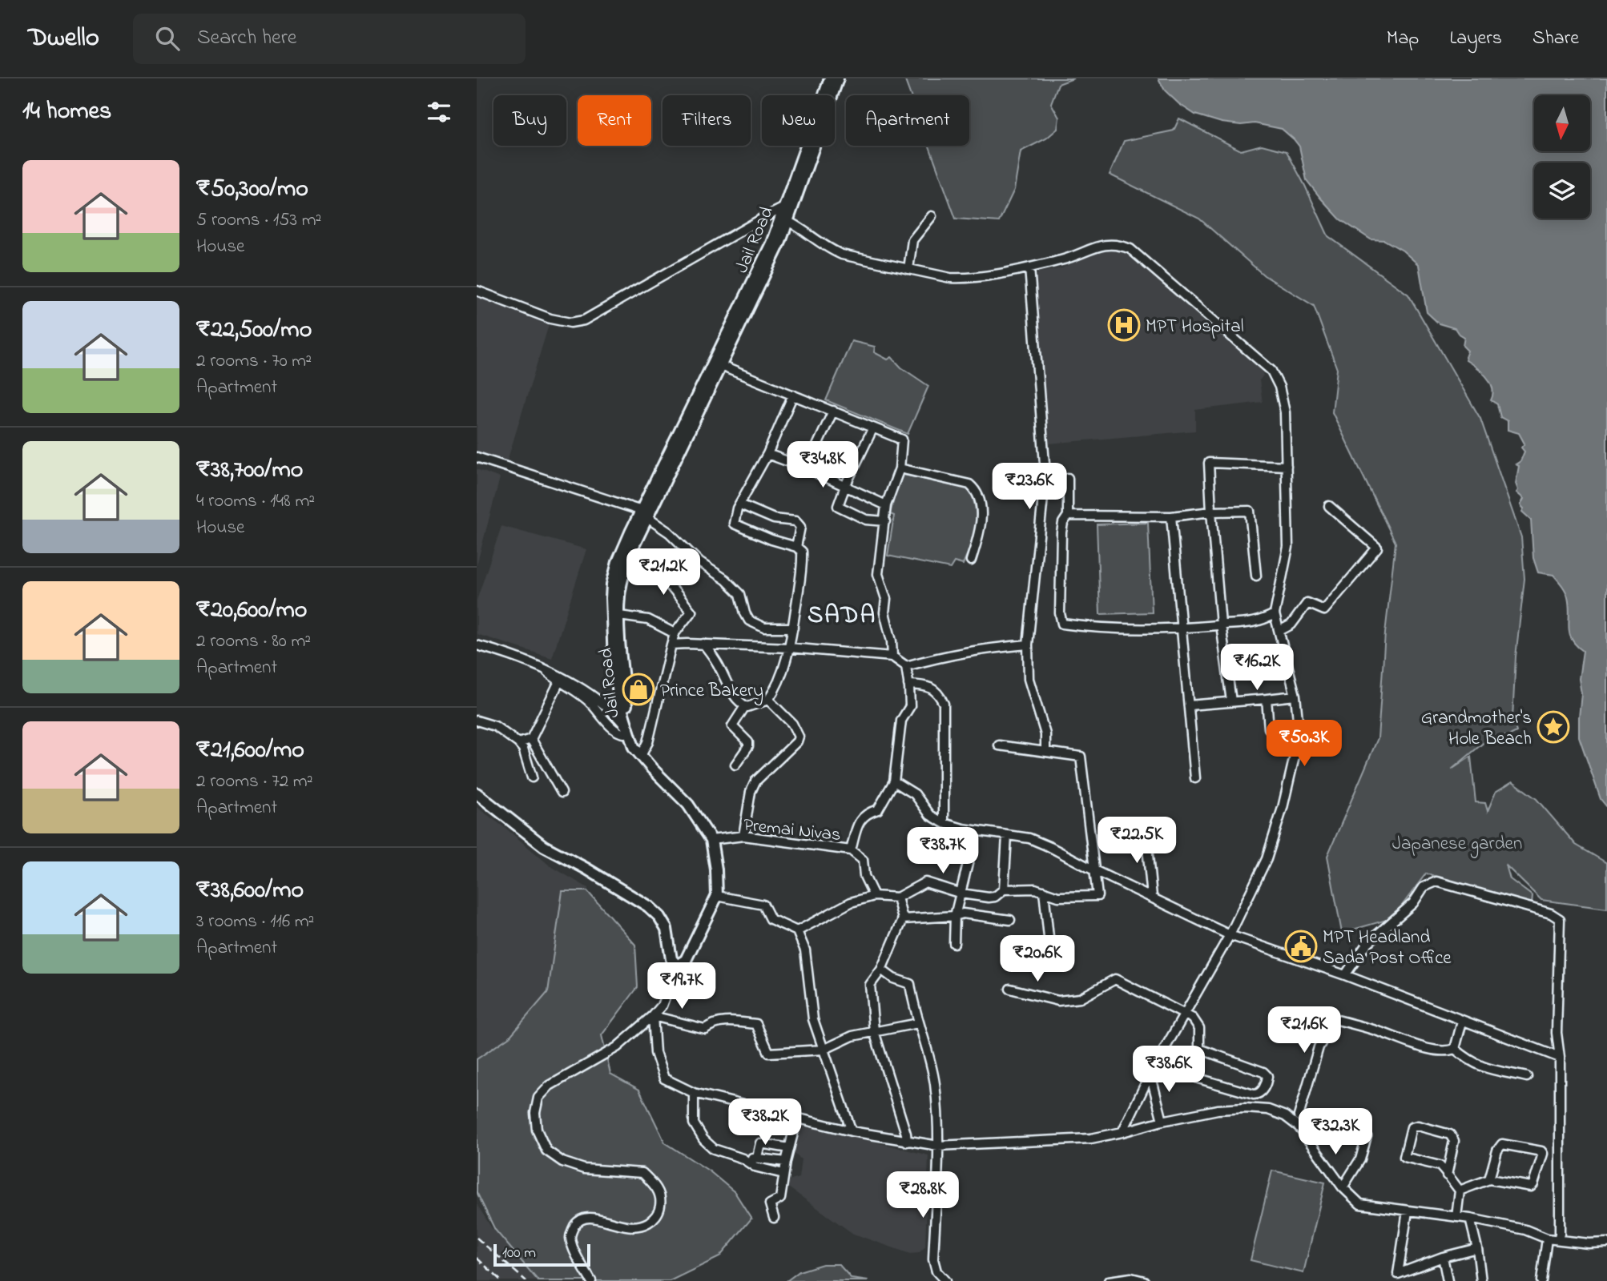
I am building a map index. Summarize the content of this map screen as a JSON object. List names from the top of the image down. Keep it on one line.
{"streets":{"main road":["Jail Road"],"street":["Premai Nivas"]},"districts":["SADA"],"parks":["Japanese garden"],"places":{"hospital":["MPT Hospital"],"shop":["Prince Bakery"],"place":["Grandmother's Hole Beach"],"public building":["MPT Headland Sada Post Office"]},"scale_bar":"100 m","north":"bottom","page":{"header":"Dwello","search":"Search here","nav":["Map","Layers","Share"],"heading":"14 homes","chip":["Buy","Rent","Filters","New","Apartment"],"list":[{"name":"₹50,300/mo","note":"5 rooms · 153 m² · House"},{"name":"₹22,500/mo","note":"2 rooms · 70 m² · Apartment"},{"name":"₹38,700/mo","note":"4 rooms · 148 m² · House"},{"name":"₹20,600/mo","note":"2 rooms · 80 m² · Apartment"},{"name":"₹21,600/mo","note":"2 rooms · 72 m² · Apartment"},{"name":"₹38,600/mo","note":"3 rooms · 116 m² · Apartment"}],"price":["₹34.8K","₹23.6K","₹21.2K","₹16.2K","₹50.3K","₹22.5K","₹38.7K","₹20.6K","₹19.7K","₹21.6K","₹38.6K","₹38.2K","₹32.3K","₹28.8K"],"scale":"100 m"}}
